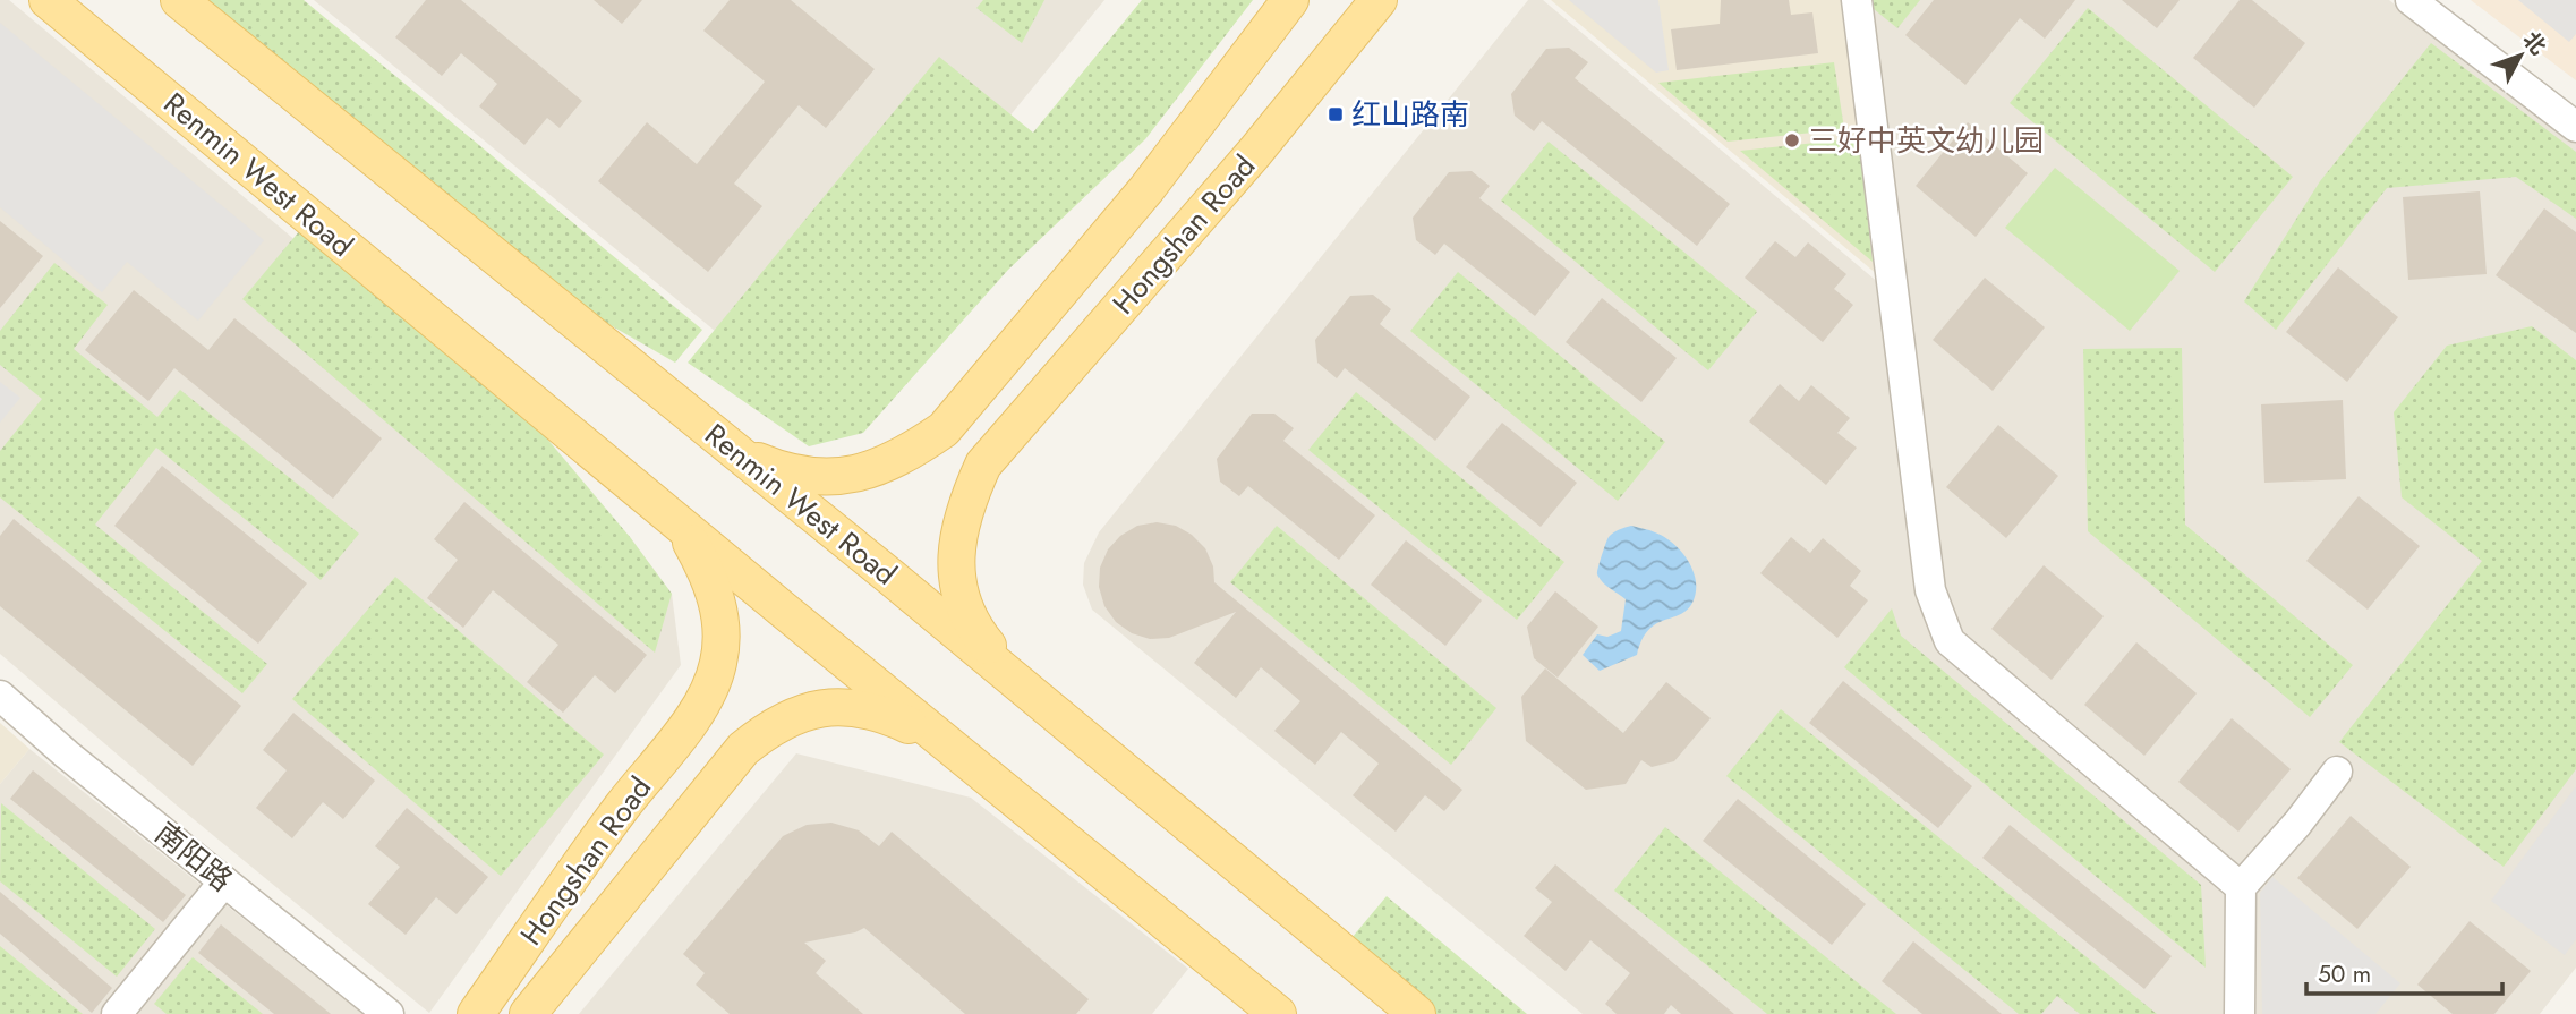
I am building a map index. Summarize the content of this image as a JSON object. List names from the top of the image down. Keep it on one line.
{"streets":{"main road":["Renmin West Road","Hongshan Road"],"street":["南阳路"]},"crossings":[["Renmin West Road","Hongshan Road"]],"places":{"transit":["红山路南"],"other":["三好中英文幼儿园"]},"scale_bar":"50 m","north":"top right"}
